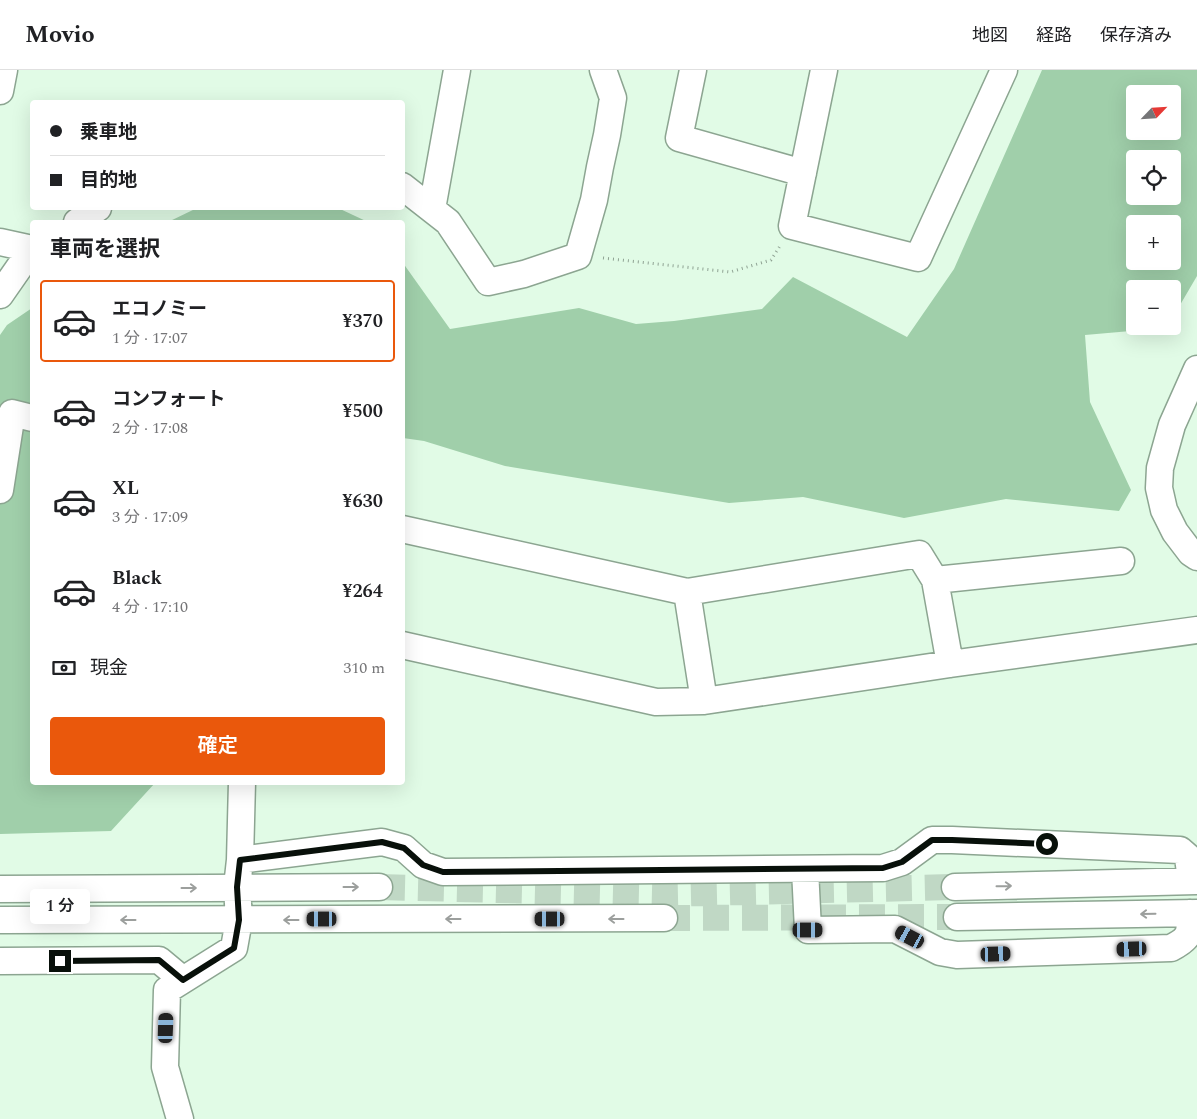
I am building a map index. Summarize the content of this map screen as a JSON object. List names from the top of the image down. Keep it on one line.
{"north":"top right","page":{"header":"Movio","nav":["地図","経路","保存済み"],"map_buttons":["+","−"],"banner":["乗車地","目的地"],"heading":"車両を選択","list":[{"name":"エコノミー","note":"1 分 · 17:07","value":"¥370"},{"name":"コンフォート","note":"2 分 · 17:08","value":"¥500"},{"name":"XL","note":"3 分 · 17:09","value":"¥630"},{"name":"Black","note":"4 分 · 17:10","value":"¥264"}],"pay":["現金","310 m"],"buttons":"確定","bubble":"1 分"}}
